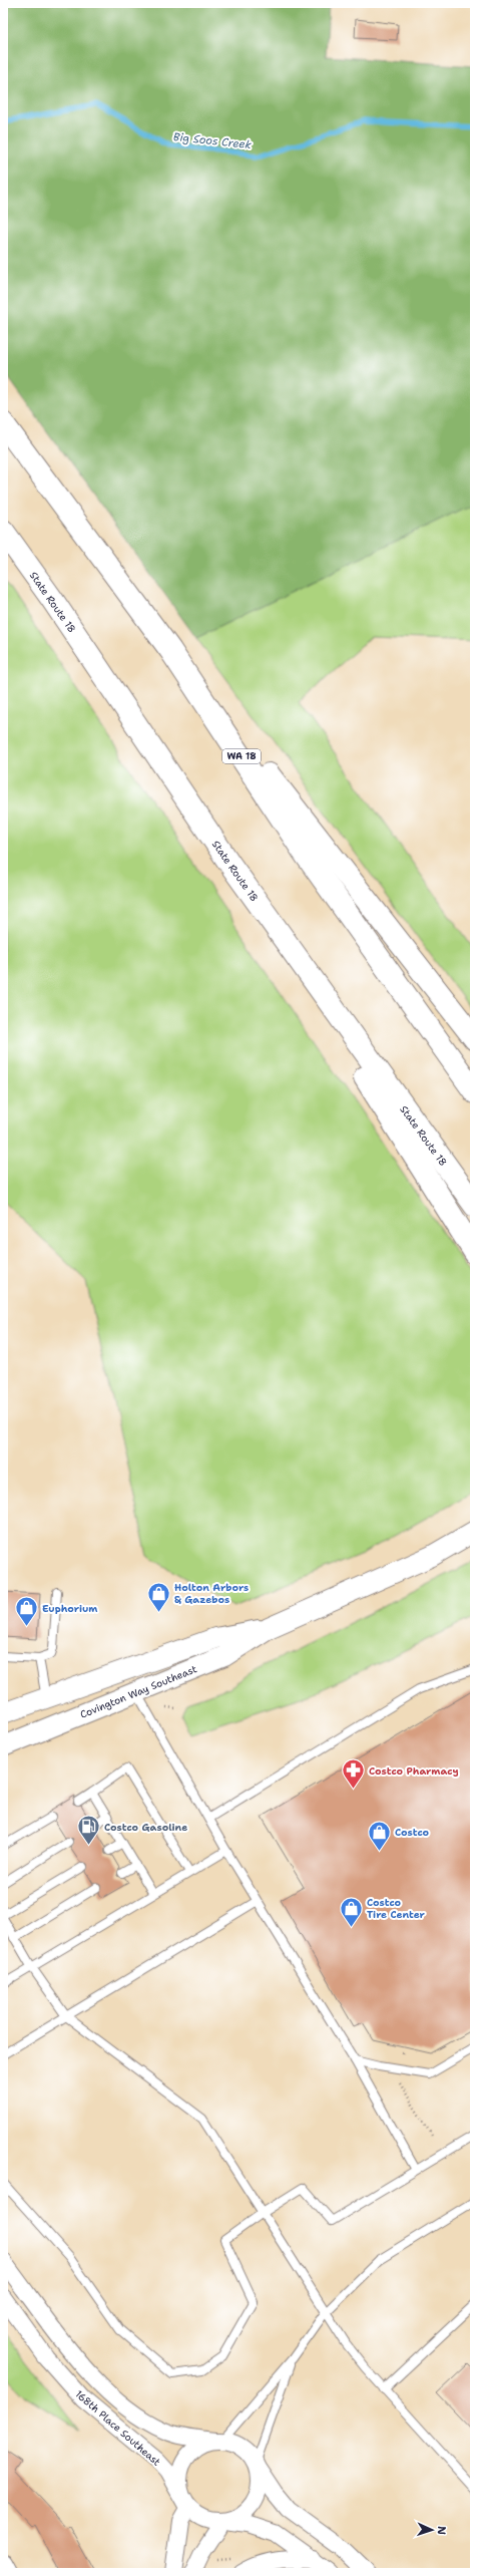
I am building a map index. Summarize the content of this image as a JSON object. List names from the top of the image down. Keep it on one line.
{"streets":{"highway":["State Route 18","WA 18"],"street":["Covington Way Southeast","168th Place Southeast"]},"water":["Big Soos Creek"],"places":{"shop":["Holton Arbors & Gazebos","Euphorium","Costco","Costco Tire Center"],"pharmacy":["Costco Pharmacy"],"fuel station":["Costco Gasoline"]},"north":"right"}
